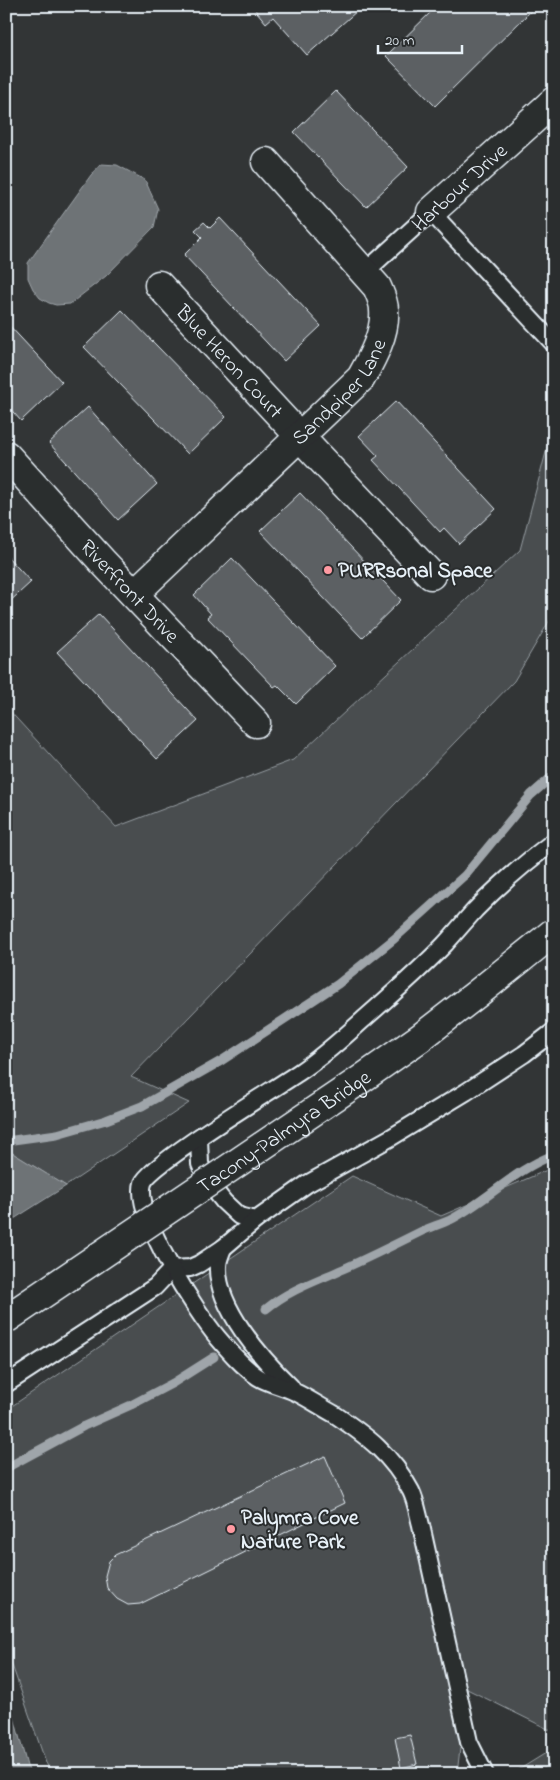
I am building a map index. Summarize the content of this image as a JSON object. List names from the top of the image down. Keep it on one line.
{"streets":{"main road":["Harbour Drive","Blue Heron Court","Sandpiper Lane","Riverfront Drive","Tacony–Palmyra Bridge"]},"crossings":[["Harbour Drive","Sandpiper Lane"],["Blue Heron Court","Sandpiper Lane"],["Sandpiper Lane","Riverfront Drive"]],"places":["PURRsonal Space","Palymra Cove Nature Park"],"scale_bar":"20 m"}
